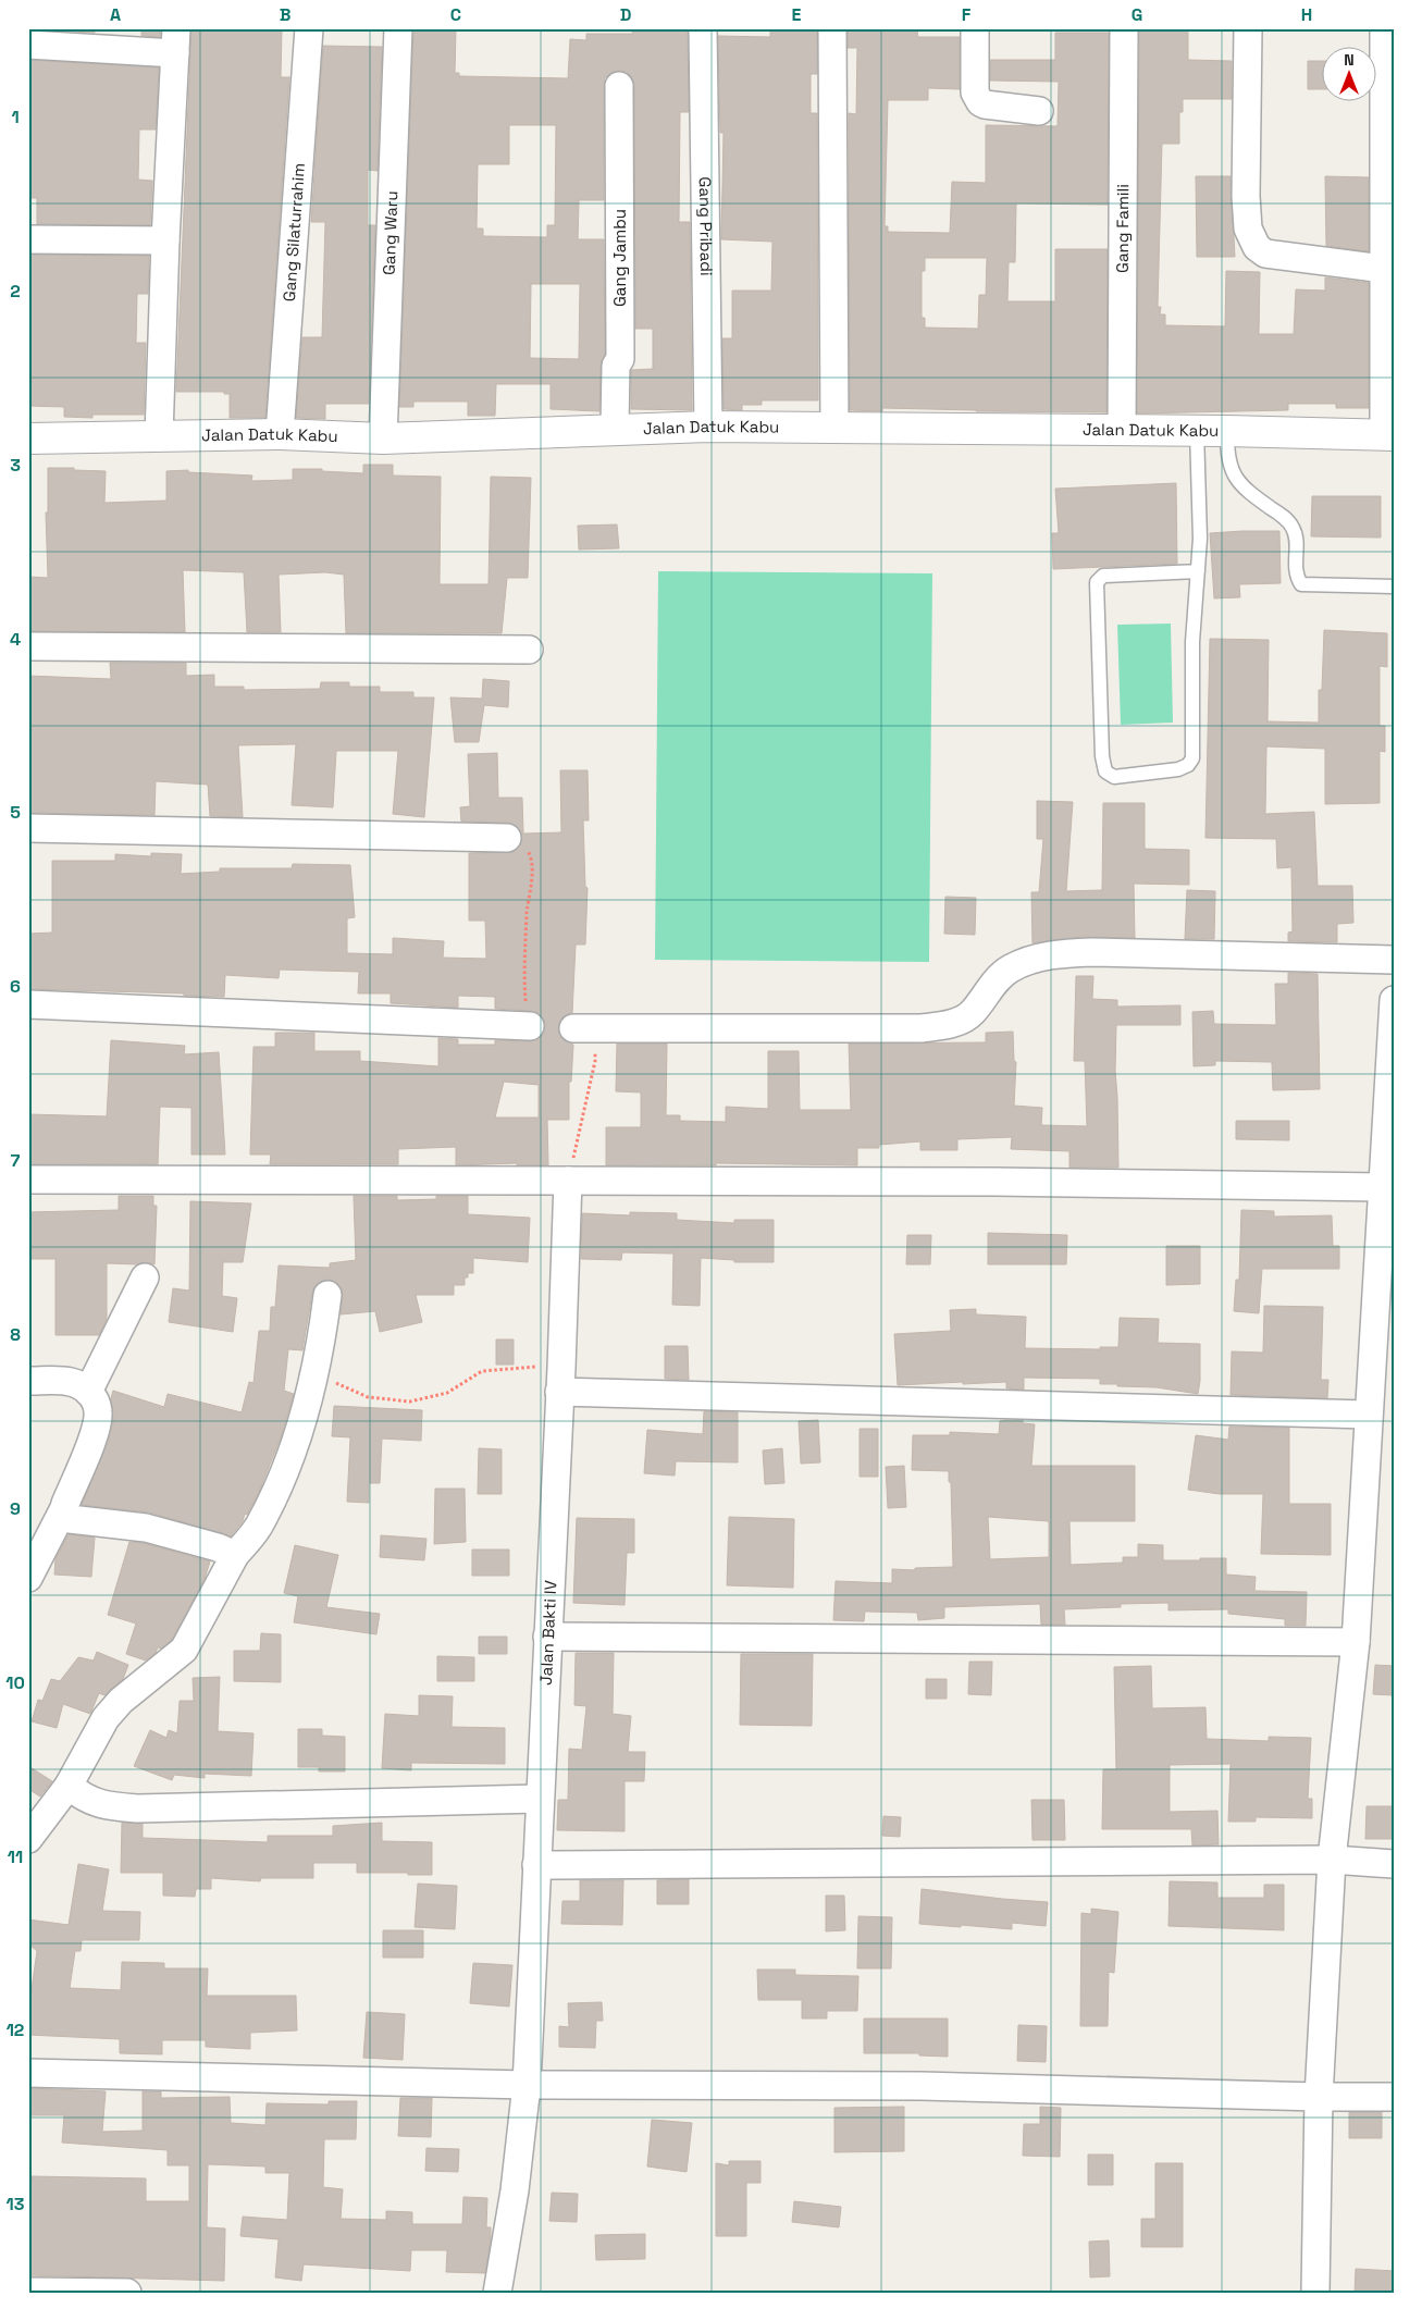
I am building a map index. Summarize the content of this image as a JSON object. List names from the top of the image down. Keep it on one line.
{"streets":{"street":["Gang Pribadi","Gang Famili","Gang Silaturrahim","Gang Waru","Gang Jambu","Jalan Datuk Kabu","Jalan Bakti IV"]},"crossings":[["Gang Pribadi","Jalan Datuk Kabu"],["Gang Famili","Jalan Datuk Kabu"],["Gang Silaturrahim","Jalan Datuk Kabu"],["Gang Waru","Jalan Datuk Kabu"],["Gang Jambu","Jalan Datuk Kabu"]],"north":"top","grid":{"columns":["A","B","C","D","E","F","G","H"],"rows":["1","2","3","4","5","6","7","8","9","10","11","12","13"]}}
